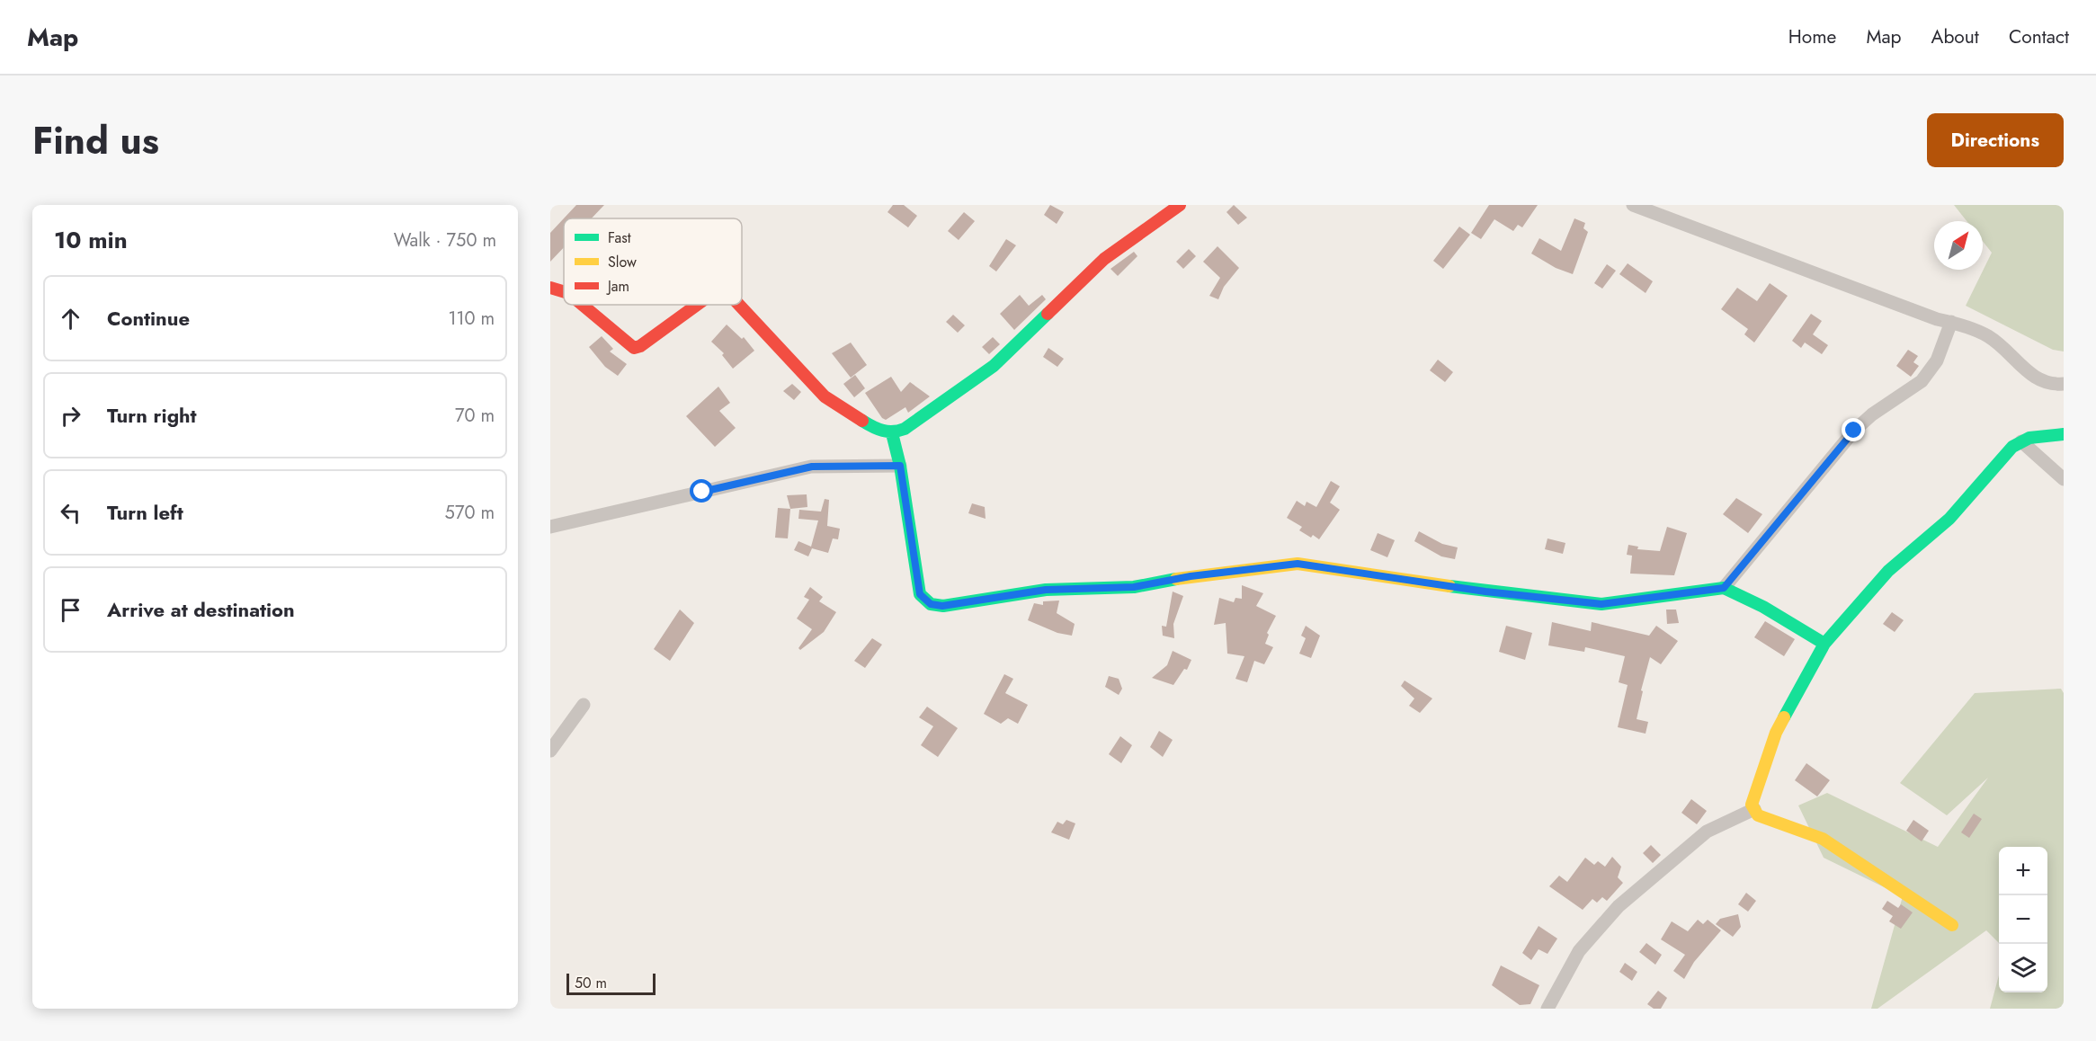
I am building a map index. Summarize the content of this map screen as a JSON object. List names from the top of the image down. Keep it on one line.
{"legend":["Fast","Slow","Jam"],"scale_bar":"50 m","north":"top right","page":{"header":"Map","nav":["Home","Map","About","Contact"],"title":"Find us","buttons":"Directions","heading":["10 min","Walk · 750 m"],"list":[["Continue","110 m"],["Turn right","70 m"],["Turn left","570 m"],"Arrive at destination"],"map_buttons":["+","−"],"scale":"50 m"}}
